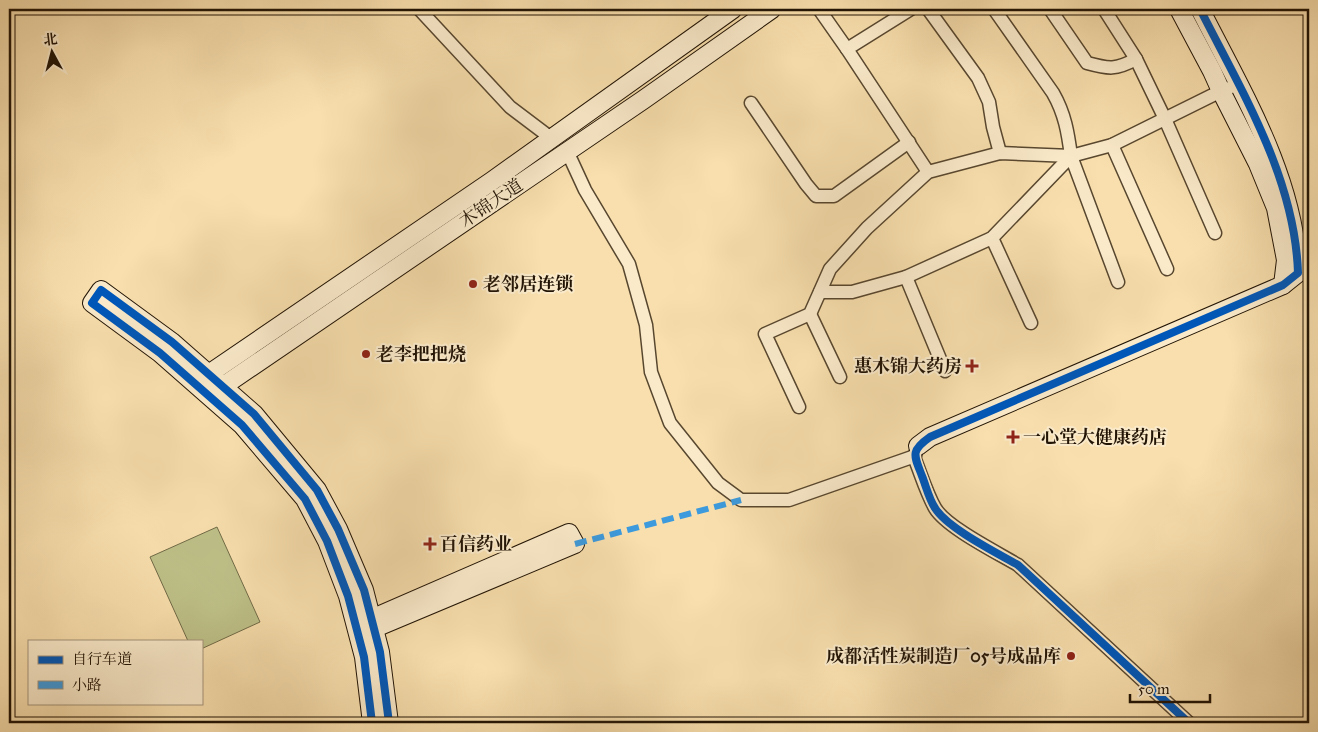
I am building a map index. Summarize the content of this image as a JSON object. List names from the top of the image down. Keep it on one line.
{"streets":{"street":["木锦大道"]},"places":{"other":["老邻居连锁","老李把把烧","成都活性炭制造厂05号成品库"],"health":["惠木锦大药房","一心堂大健康药店","百信药业"]},"legend":["自行车道","小路"],"scale_bar":"50 m","north":"top"}
